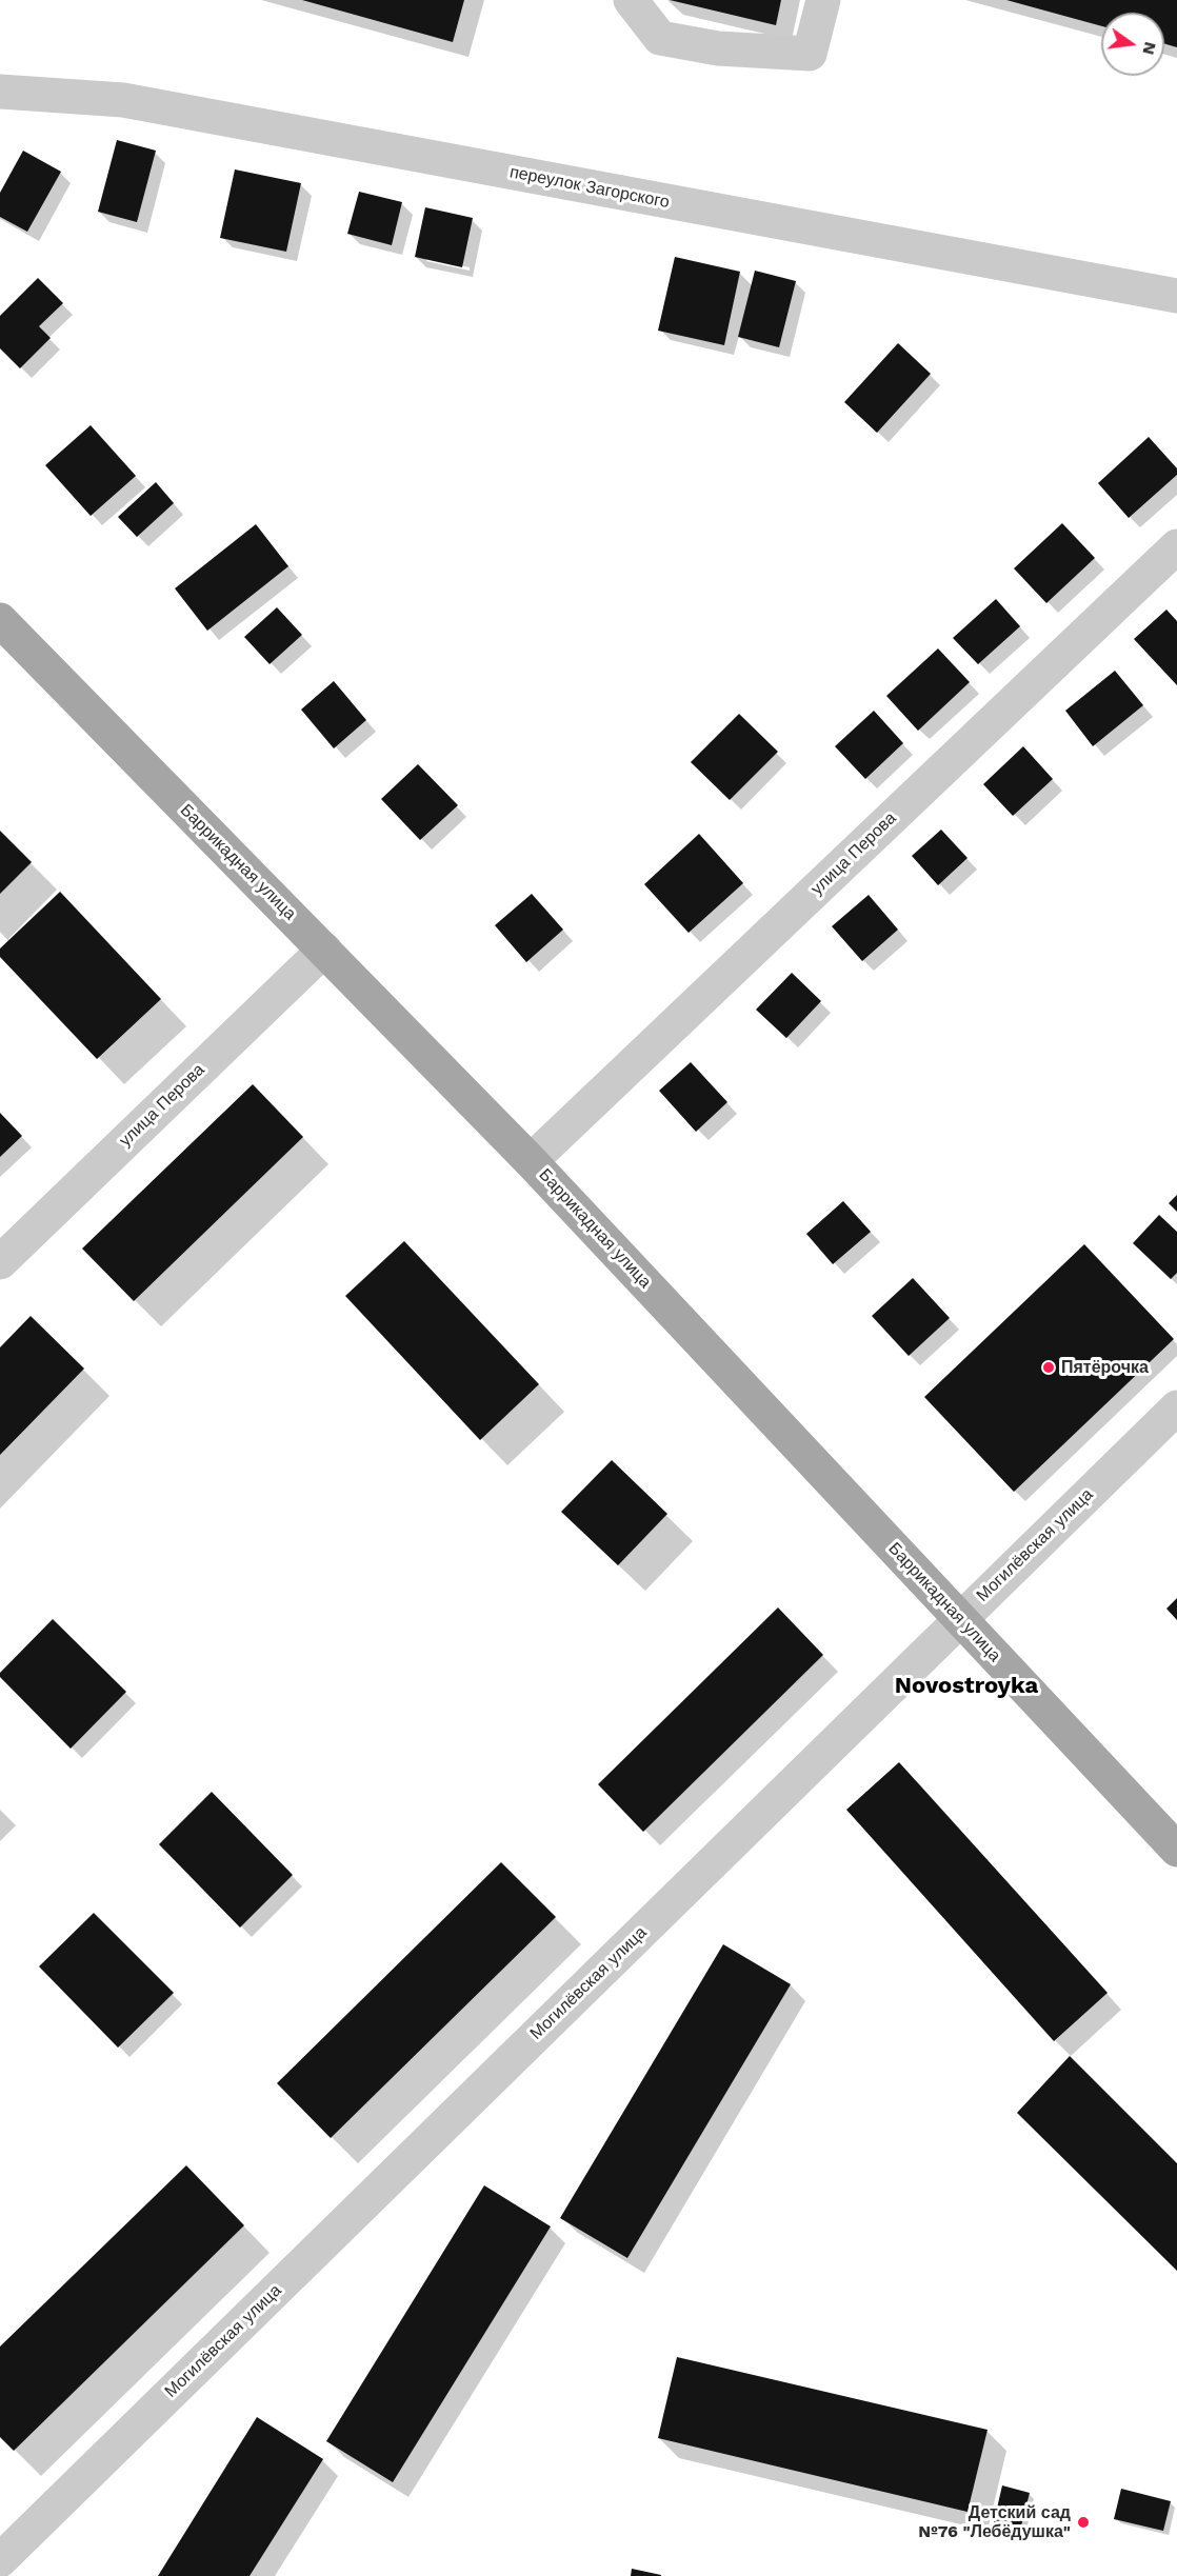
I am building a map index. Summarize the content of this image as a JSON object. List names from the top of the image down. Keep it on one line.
{"streets":{"main road":["Баррикадная улица"],"street":["переулок Загорского","улица Перова","Могилёвская улица"]},"crossings":[["улица Перова","Баррикадная улица"],["Баррикадная улица","Могилёвская улица"]],"districts":["Novostroyka"],"places":["Пятёрочка","Детский сад №76 \"Лебёдушка\""],"north":"right"}
